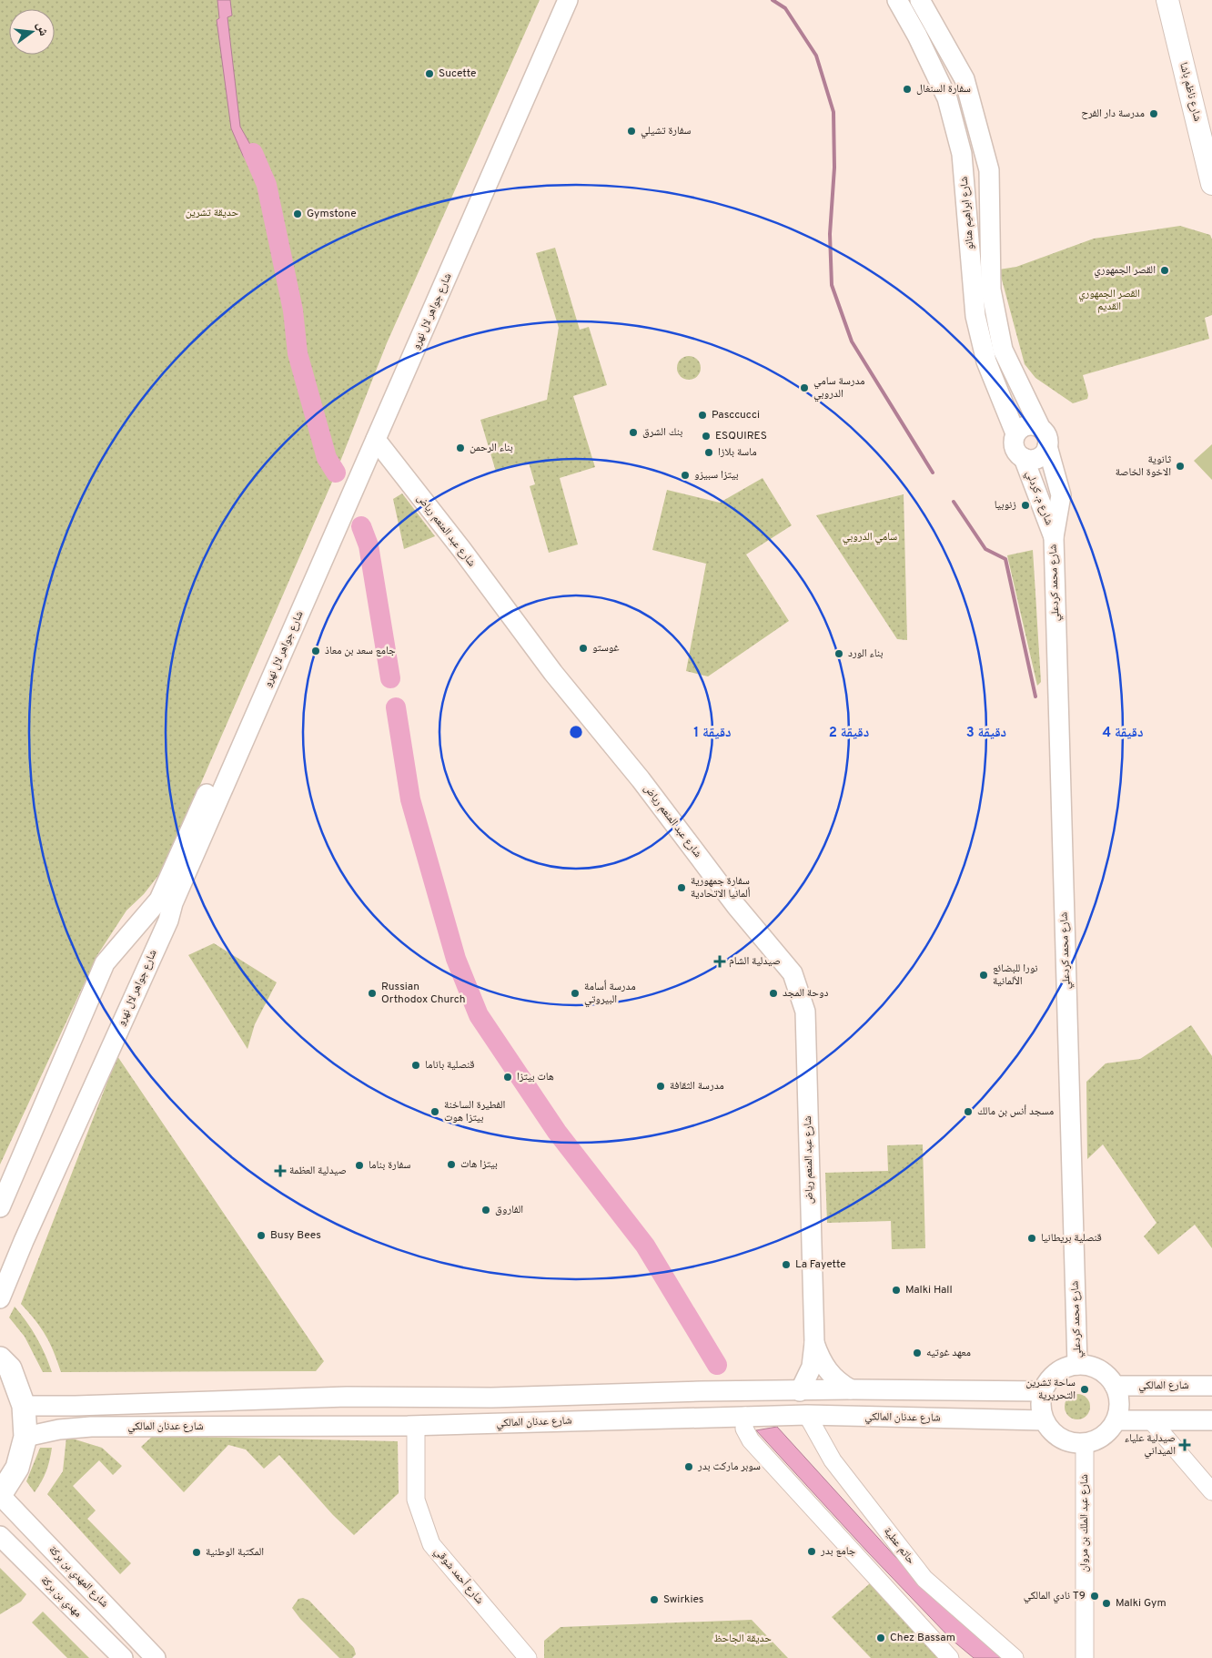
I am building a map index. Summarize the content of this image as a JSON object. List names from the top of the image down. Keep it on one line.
{"streets":{"main road":["شارع ناظم باشا","شارع ابراهيم هنانو","شارع جواهر لال نهرو","شارع م. كردلي","شارع عبد المنعم رياض","شارع محمد كردعلي","شارع المالكي","شارع عدنان المالكي","شارع المهدي بن بركة","مهدي بن بركة"],"street":["شارع عبد الملك بن مروان","حاتم عطية","شارع أحمد شوقي"]},"crossings":[["شارع ابراهيم هنانو","شارع م. كردلي"],["شارع جواهر لال نهرو","شارع عبد المنعم رياض"],["شارع م. كردلي","شارع محمد كردعلي"],["شارع عبد المنعم رياض","شارع عدنان المالكي"],["شارع محمد كردعلي","شارع المالكي"],["شارع محمد كردعلي","شارع عدنان المالكي"],["شارع محمد كردعلي","شارع عبد الملك بن مروان"],["شارع المالكي","شارع عدنان المالكي"],["شارع المالكي","شارع عبد الملك بن مروان"],["شارع عدنان المالكي","شارع عبد الملك بن مروان"],["شارع عدنان المالكي","حاتم عطية"],["شارع عدنان المالكي","شارع أحمد شوقي"]],"parks":["حديقة تشرين","القصر الجمهوري القديم","سامي الدروبي","حديقة الجاحظ"],"places":{"other":["Sucette","سفارة السنغال","مدرسة دار الفرح","سفارة تشيلي","Gymstone","القصر الجمهوري","مدرسة سامي الدروبي","Pasccucci","بنك الشرق","ESQUIRES","بناء الرحمن","ماسة بلازا","ثانوية الاخوة الخاصة","بيتزا سبيزو","زنوبيا","غوستو","جامع سعد بن معاذ","بناء الورد","سفارة جمهورية ألمانيا الاتحادية","نورا للبضائع الألمانية","Russian Orthodox Church","مدرسة أسامة البيروتي","دوحة المجد","قنصلية باناما","هات بیتزا","مدرسة الثقافة","الفطيرة الساخنة بيتزا هوت","مسجد أنس بن مالك","بیتزا هات","سفارة بناما","الفاروق","Busy Bees","قنصلية بريطانيا","La Fayette","Malki Hall","معهد غوتيه","ساحة تشرين التحريرية","سوبر ماركت بدر","جامع بدر","المكتبة الوطنية","نادي المالكي T9","Swirkies","Malki Gym","Chez Bassam"],"health":["صيدلية الشام","صيدلية العظمة","صيدلية علياء الميداني"]},"north":"right","rings":["1 دقيقة","2 دقيقة","3 دقيقة","4 دقيقة"]}
